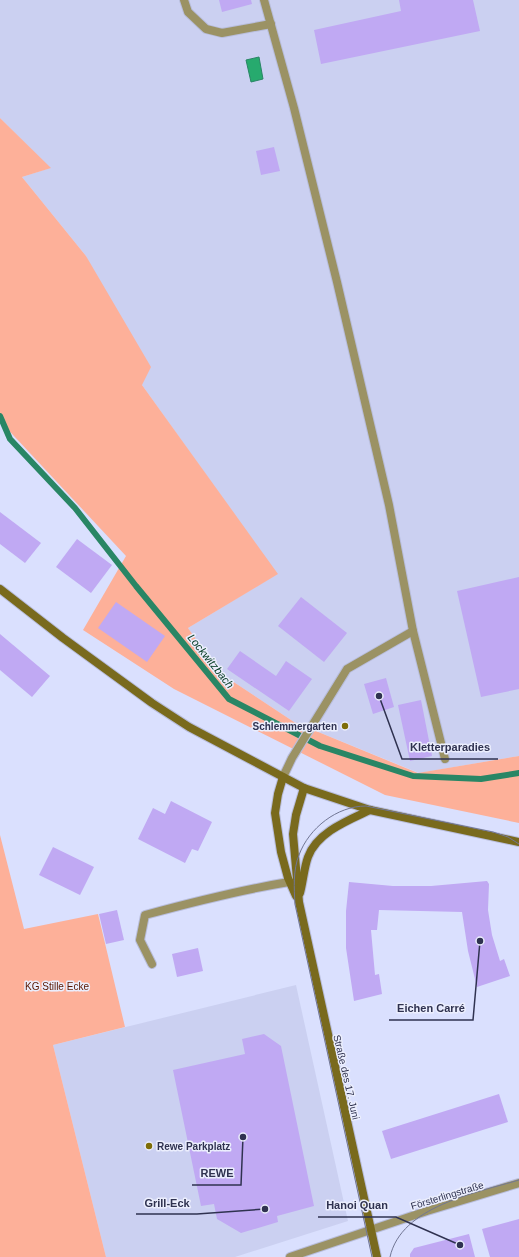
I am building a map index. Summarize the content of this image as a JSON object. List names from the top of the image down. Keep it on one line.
{"streets":{"street":["Straße des 17. Juni","Försterlingstraße"]},"crossings":[["Straße des 17. Juni","Försterlingstraße"]],"water":["Lockwitzbach"],"parks":["KG Stille Ecke"],"places":["Kletterparadies","Schlemmergarten","Eichen Carré","REWE","Rewe Parkplatz","Grill-Eck","Hanoi Quan"]}
